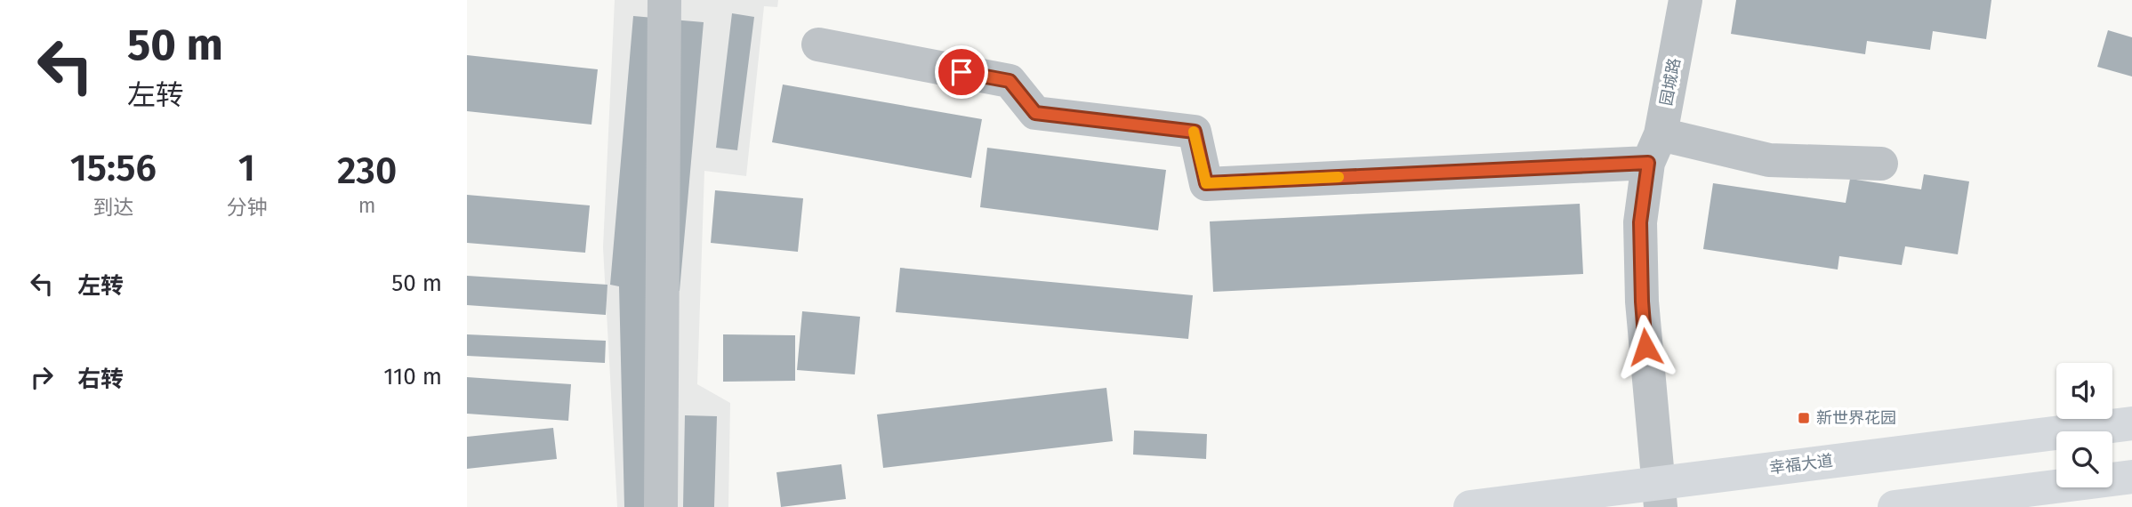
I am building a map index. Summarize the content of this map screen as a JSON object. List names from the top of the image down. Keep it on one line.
{"streets":{"main road":["幸福大道"],"street":["园城路"]},"crossings":[["园城路","幸福大道"]],"places":{"transit":["新世界花园"]},"page":{"turn":["50 m","左转"],"eta":["15:56","到达","1","分钟","230","m"],"list":[{"name":"左转","value":"50 m"},{"name":"右转","value":"110 m"}]}}
